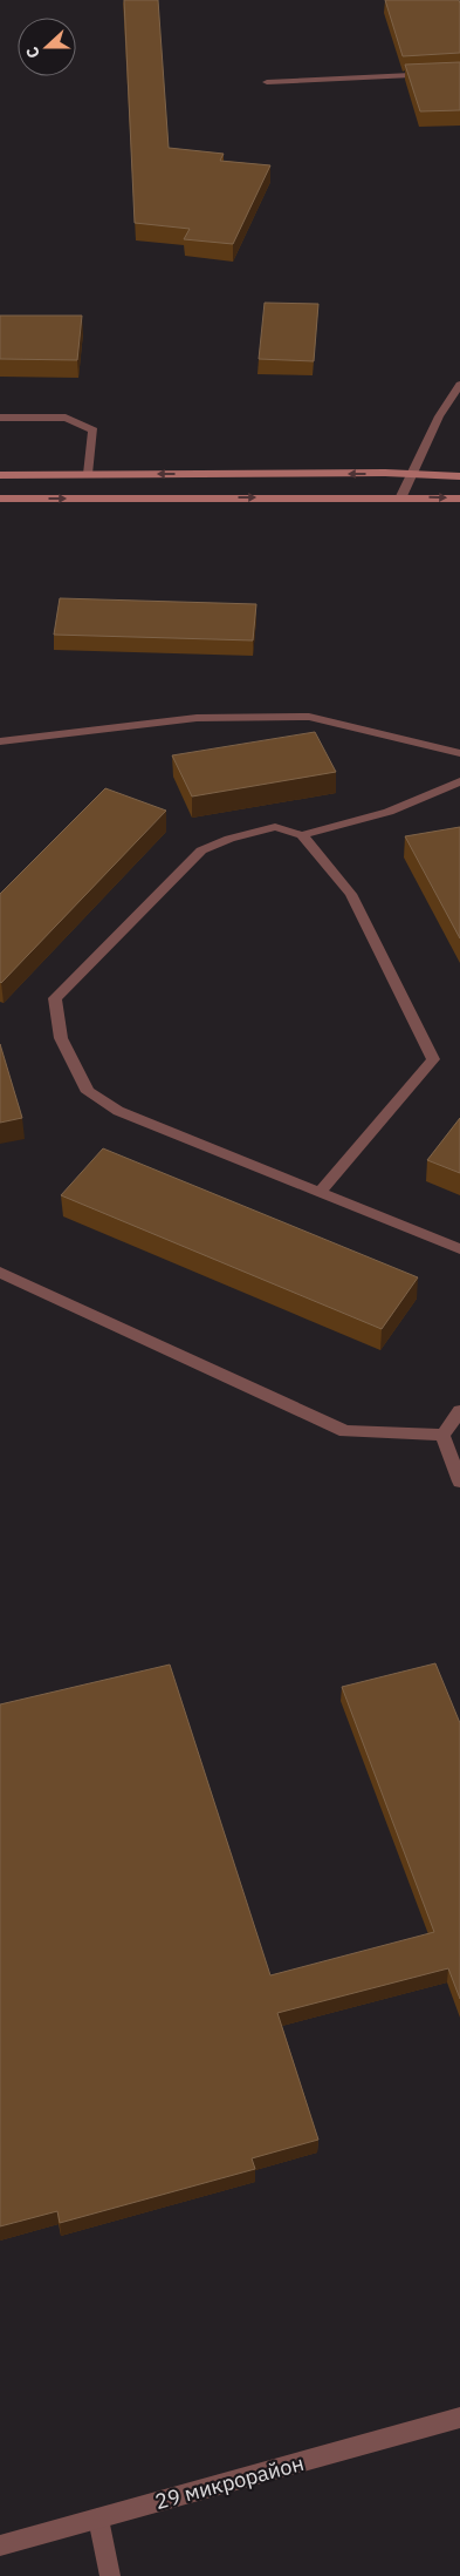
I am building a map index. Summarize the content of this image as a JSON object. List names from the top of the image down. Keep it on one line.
{"streets":{"street":["29 микрорайон"]},"north":"left"}
